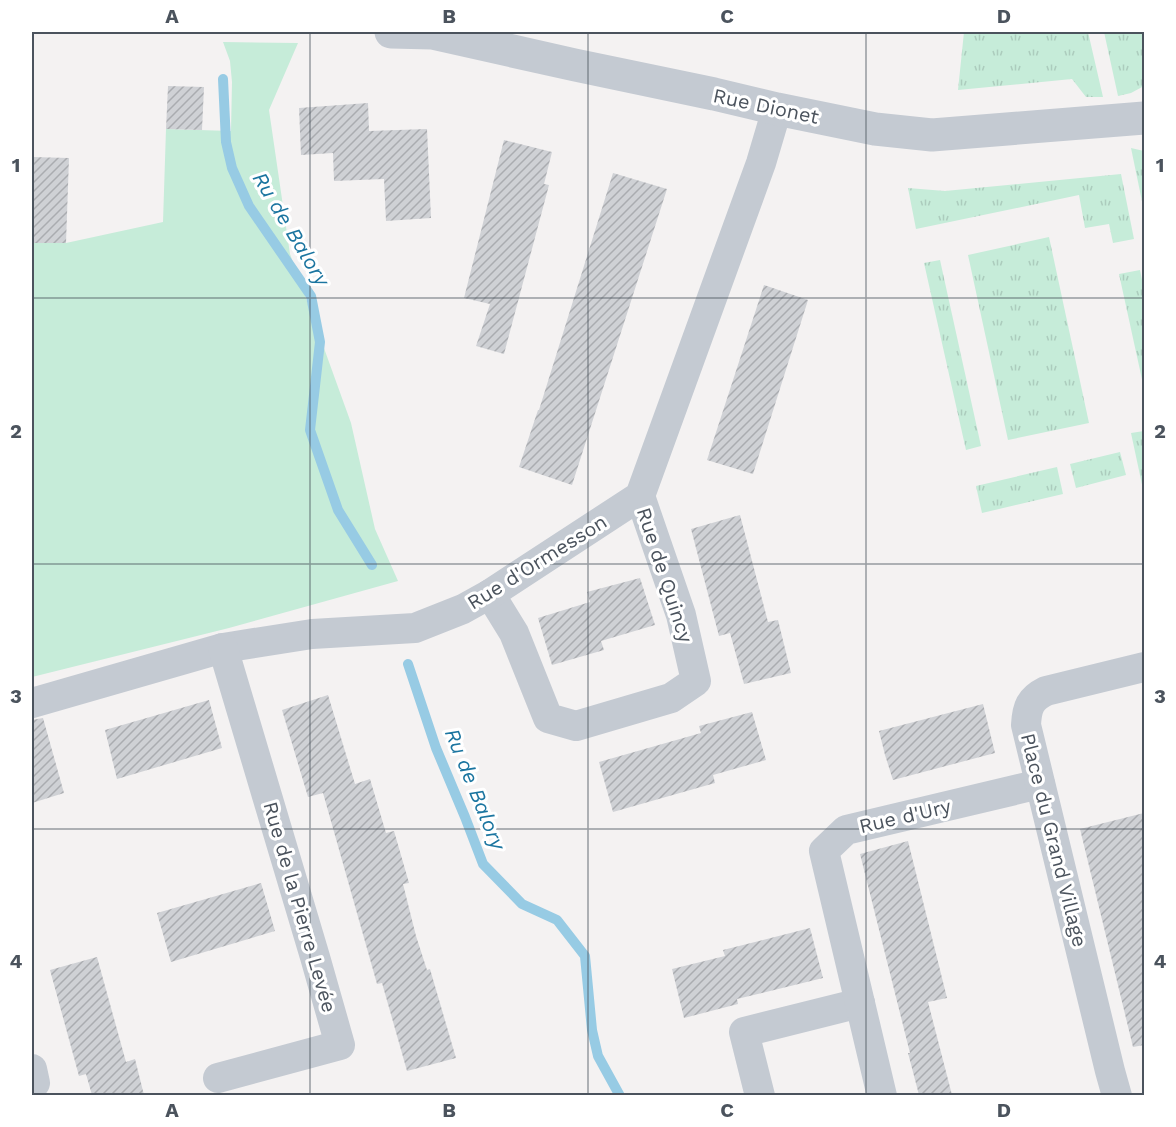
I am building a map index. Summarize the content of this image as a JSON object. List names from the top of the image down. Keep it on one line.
{"streets":{"street":["Rue Dionet","Rue d'Ormesson","Rue de Quincy","Rue d'Ury","Place du Grand Village","Rue de la Pierre Levée"]},"crossings":[["Rue d'Ormesson","Rue de Quincy"],["Rue d'Ormesson","Rue de la Pierre Levée"],["Rue d'Ury","Place du Grand Village"]],"water":["Ru de Balory"],"grid":{"columns":["A","B","C","D"],"rows":["1","2","3","4"]}}
